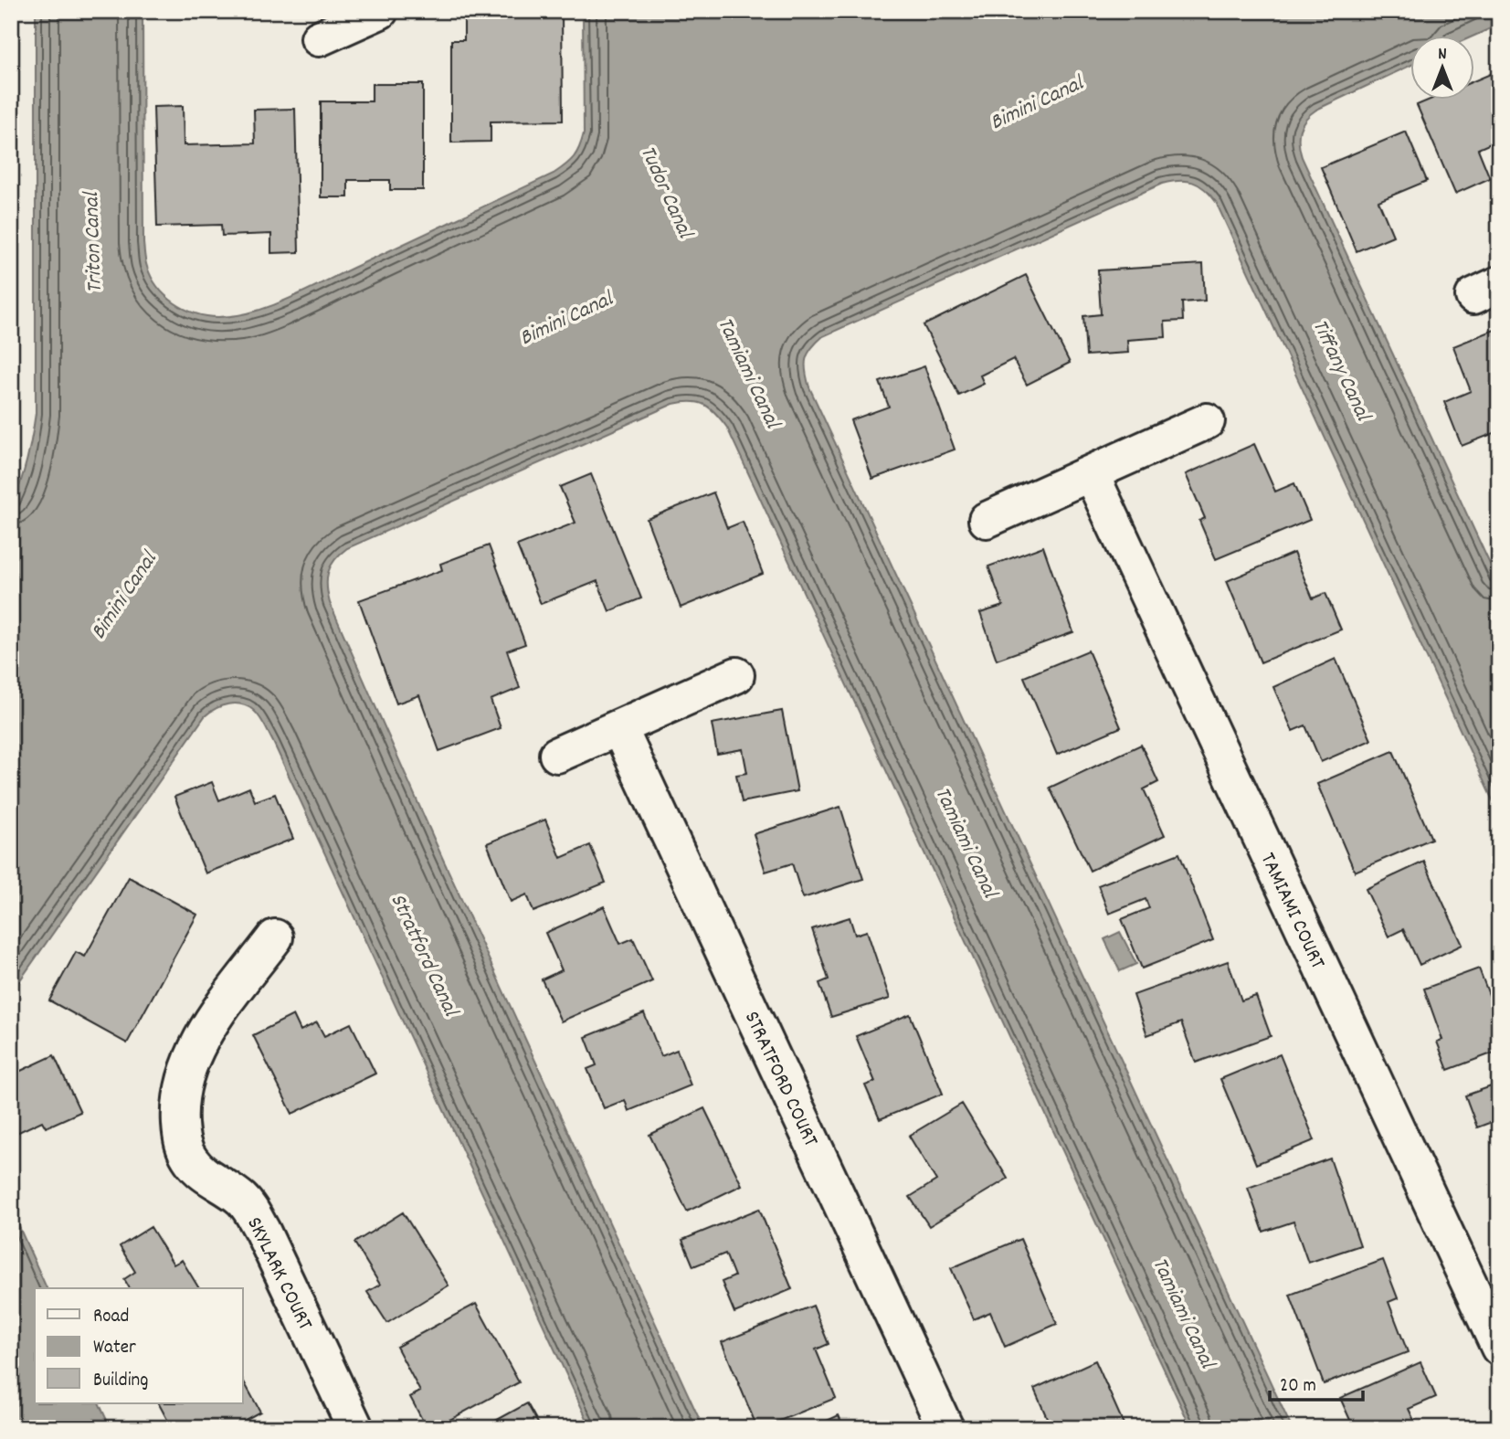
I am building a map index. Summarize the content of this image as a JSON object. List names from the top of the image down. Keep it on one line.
{"streets":{"street":["TAMIAMI COURT","STRATFORD COURT","SKYLARK COURT"]},"water":["Bimini Canal","Tudor Canal","Triton Canal","Tiffany Canal","Tamiami Canal","Stratford Canal"],"legend":["Road","Water","Building"],"scale_bar":"20 m","north":"top"}
